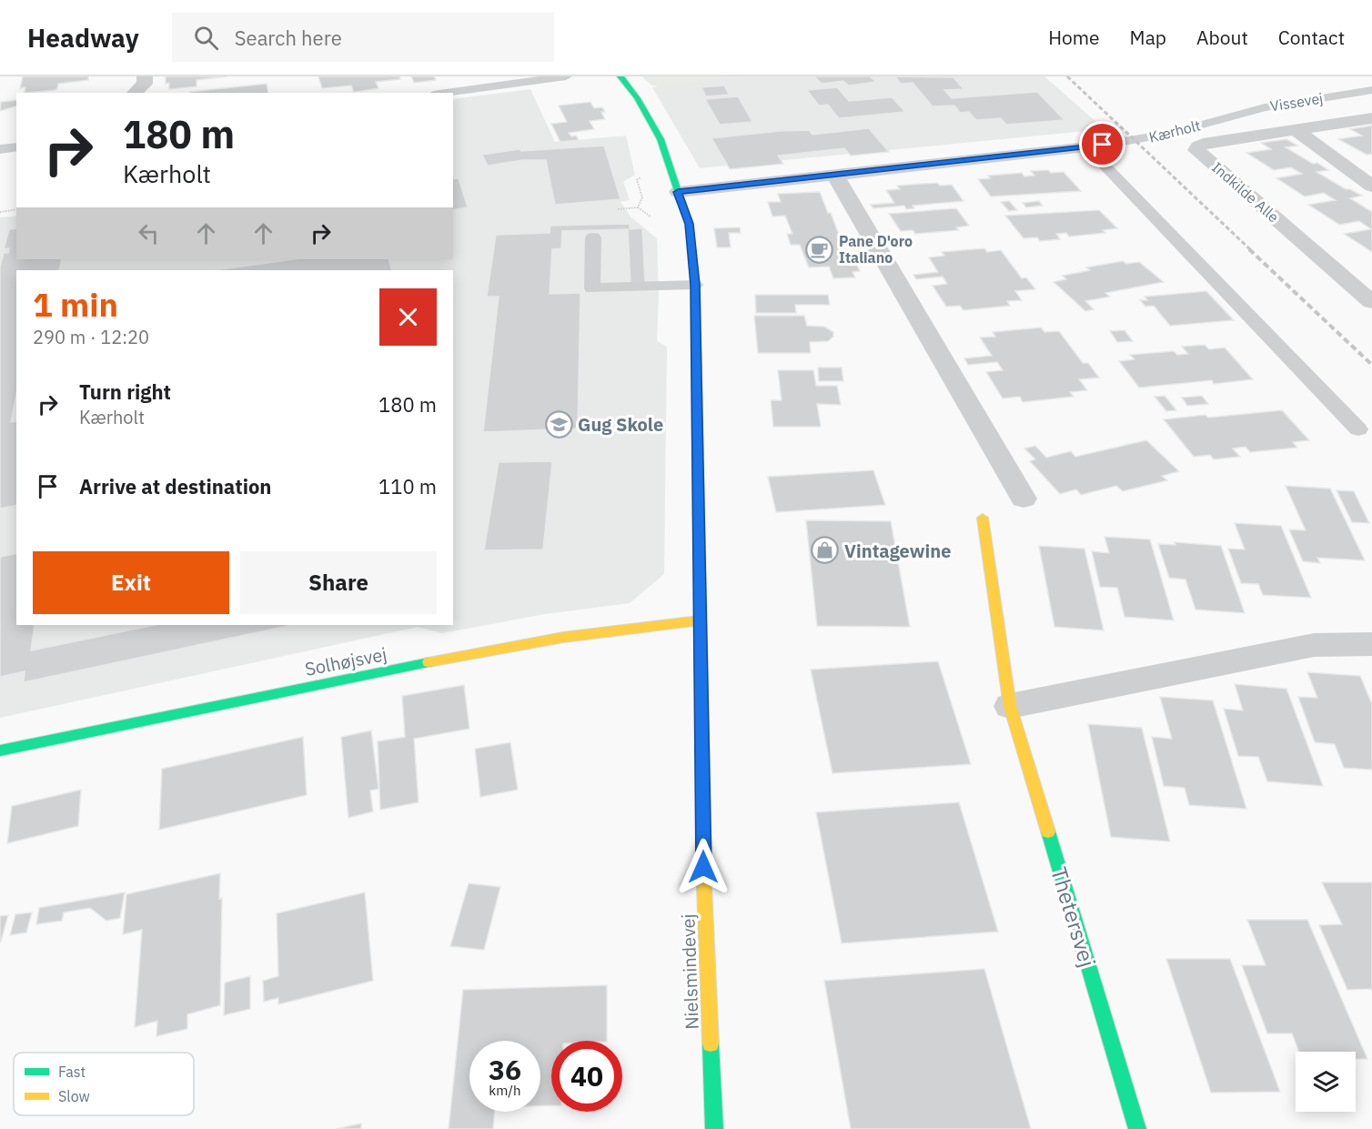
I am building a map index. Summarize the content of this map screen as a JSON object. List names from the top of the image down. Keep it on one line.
{"streets":{"street":["Kærholt","Indkilde Alle","Solhøjsvej","Thetersvej","Nielsmindevej"],"lane":["Vissevej"]},"crossings":[["Vissevej","Kærholt"],["Kærholt","Nielsmindevej"],["Solhøjsvej","Nielsmindevej"]],"places":{"cafe":["Pane D'oro Italiano"],"school or university":["Gug Skole"],"shop":["Vintagewine"]},"legend":["Fast","Slow"],"page":{"header":"Headway","search":"Search here","nav":["Home","Map","About","Contact"],"turn":["180 m","Kærholt"],"heading":["1 min","290 m · 12:20"],"list":[{"name":"Turn right","note":"Kærholt","value":"180 m"},{"name":"Arrive at destination","value":"110 m"}],"buttons":["Exit","Share"],"speed":"36 km/h","limit":"40"}}
